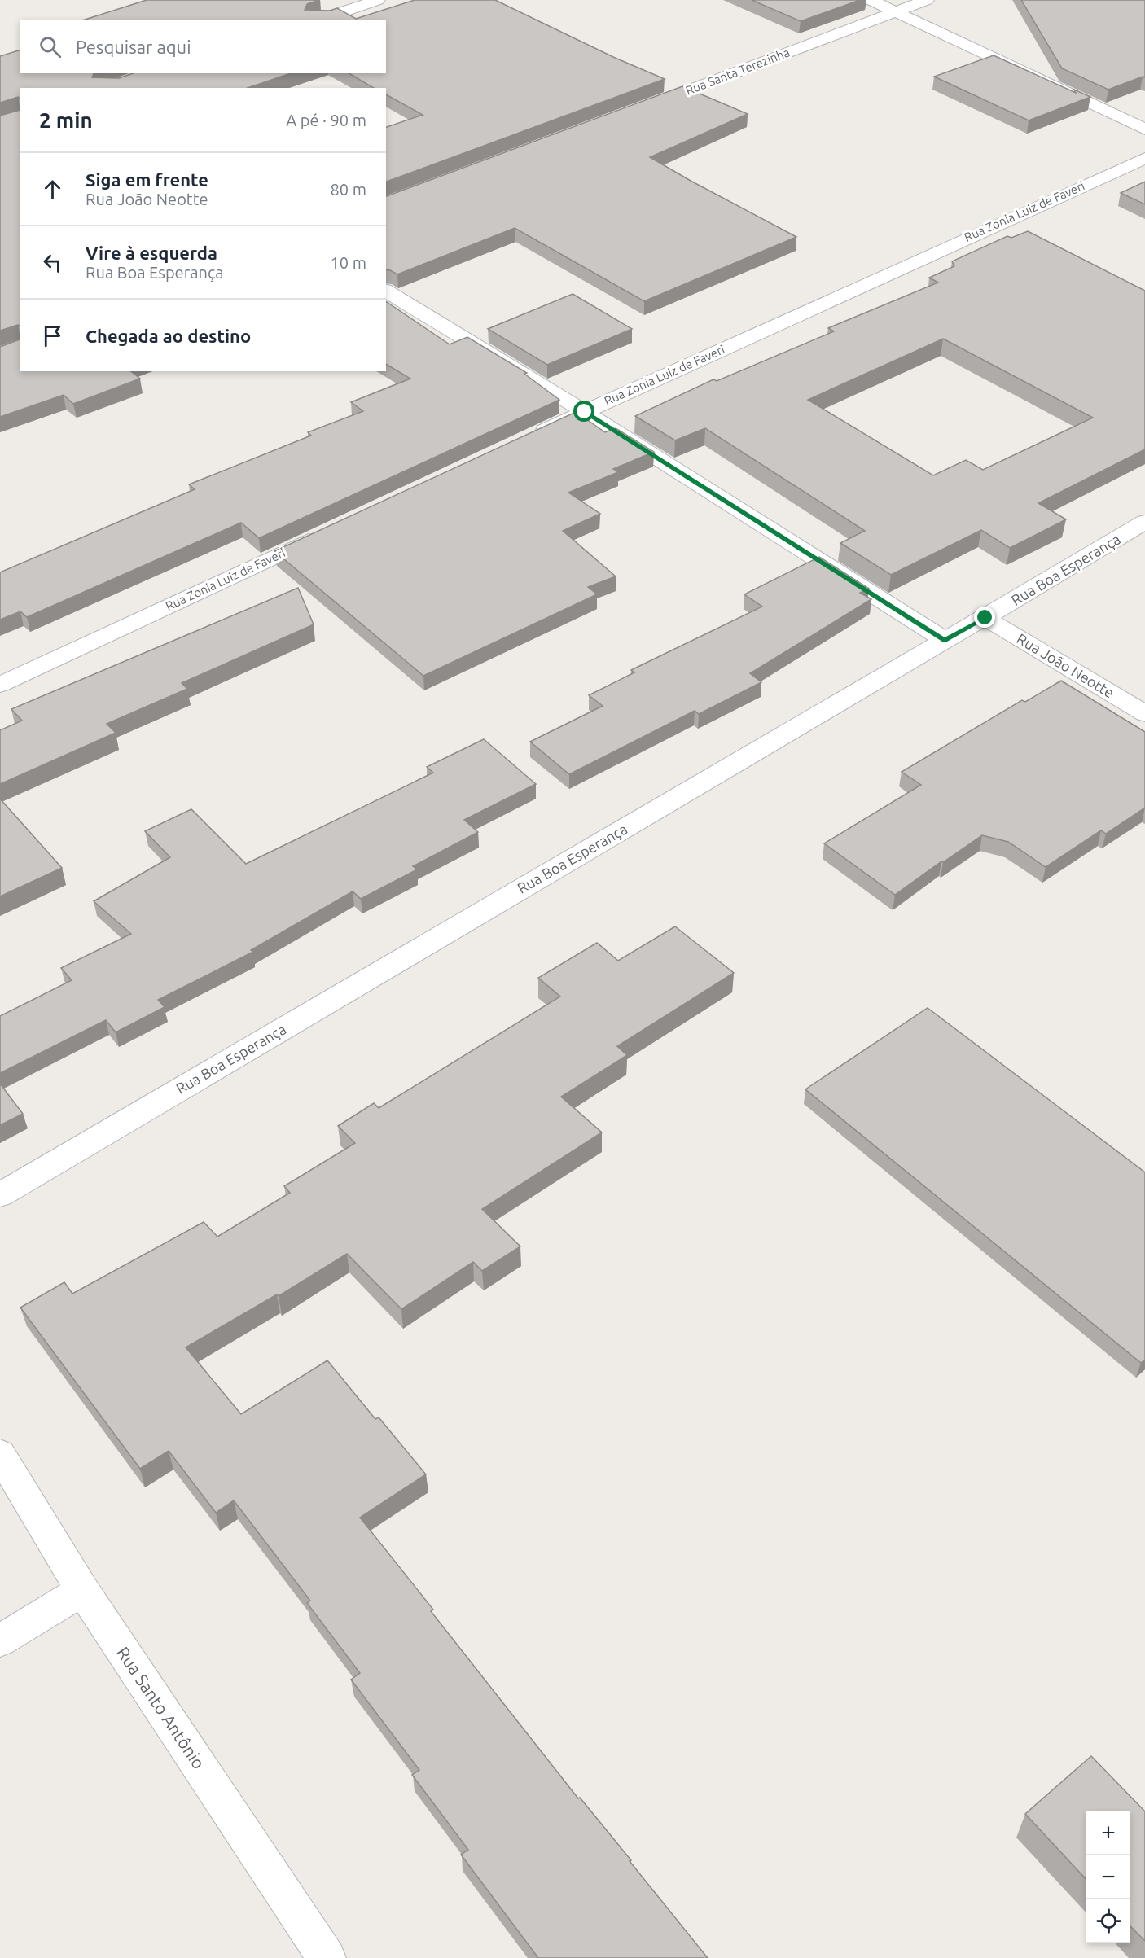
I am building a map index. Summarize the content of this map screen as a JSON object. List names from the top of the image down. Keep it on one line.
{"streets":{"street":["Rua Santa Terezinha","Rua Zonia Luiz de Faveri","Rua Boa Esperança","Rua João Neotte","Rua Santo Antônio"]},"crossings":[["Rua Boa Esperança","Rua João Neotte"]],"page":{"search":"Pesquisar aqui","heading":["2 min","A pé · 90 m"],"list":[["Siga em frente","Rua João Neotte","80 m"],["Vire à esquerda","Rua Boa Esperança","10 m"],"Chegada ao destino"],"map_buttons":["+","−"]}}
